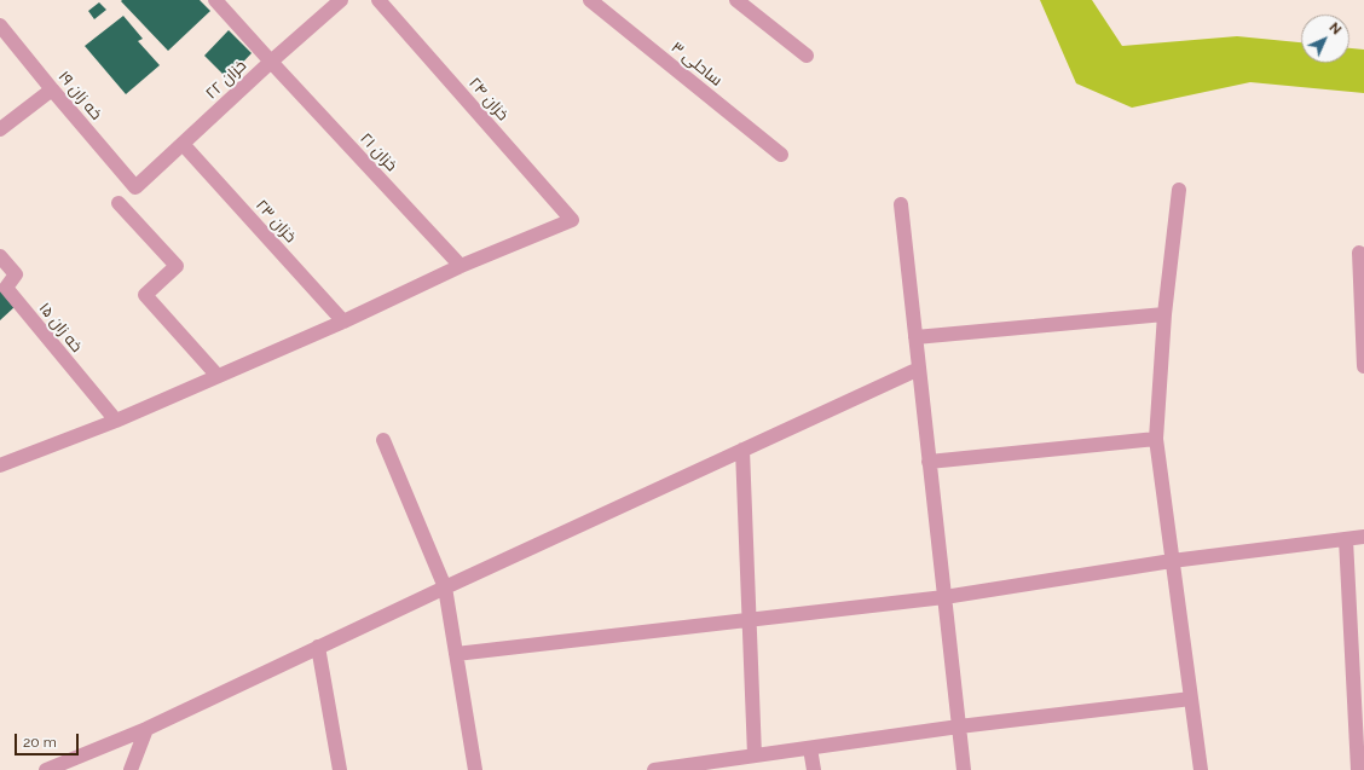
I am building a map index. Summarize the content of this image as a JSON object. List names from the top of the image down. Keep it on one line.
{"streets":{"street":["ساحلی ۳","خزان ۲۲","خه زان ۱۹","خزان ۲۴","خزان ۲۱","خزان ۲۳","خه زان ۱۵"]},"crossings":[["خزان ۲۲","خه زان ۱۹"],["خزان ۲۲","خزان ۲۱"],["خزان ۲۲","خزان ۲۳"],["خزان ۲۴","خزان ۲۱"]],"scale_bar":"20 m","north":"top right"}
